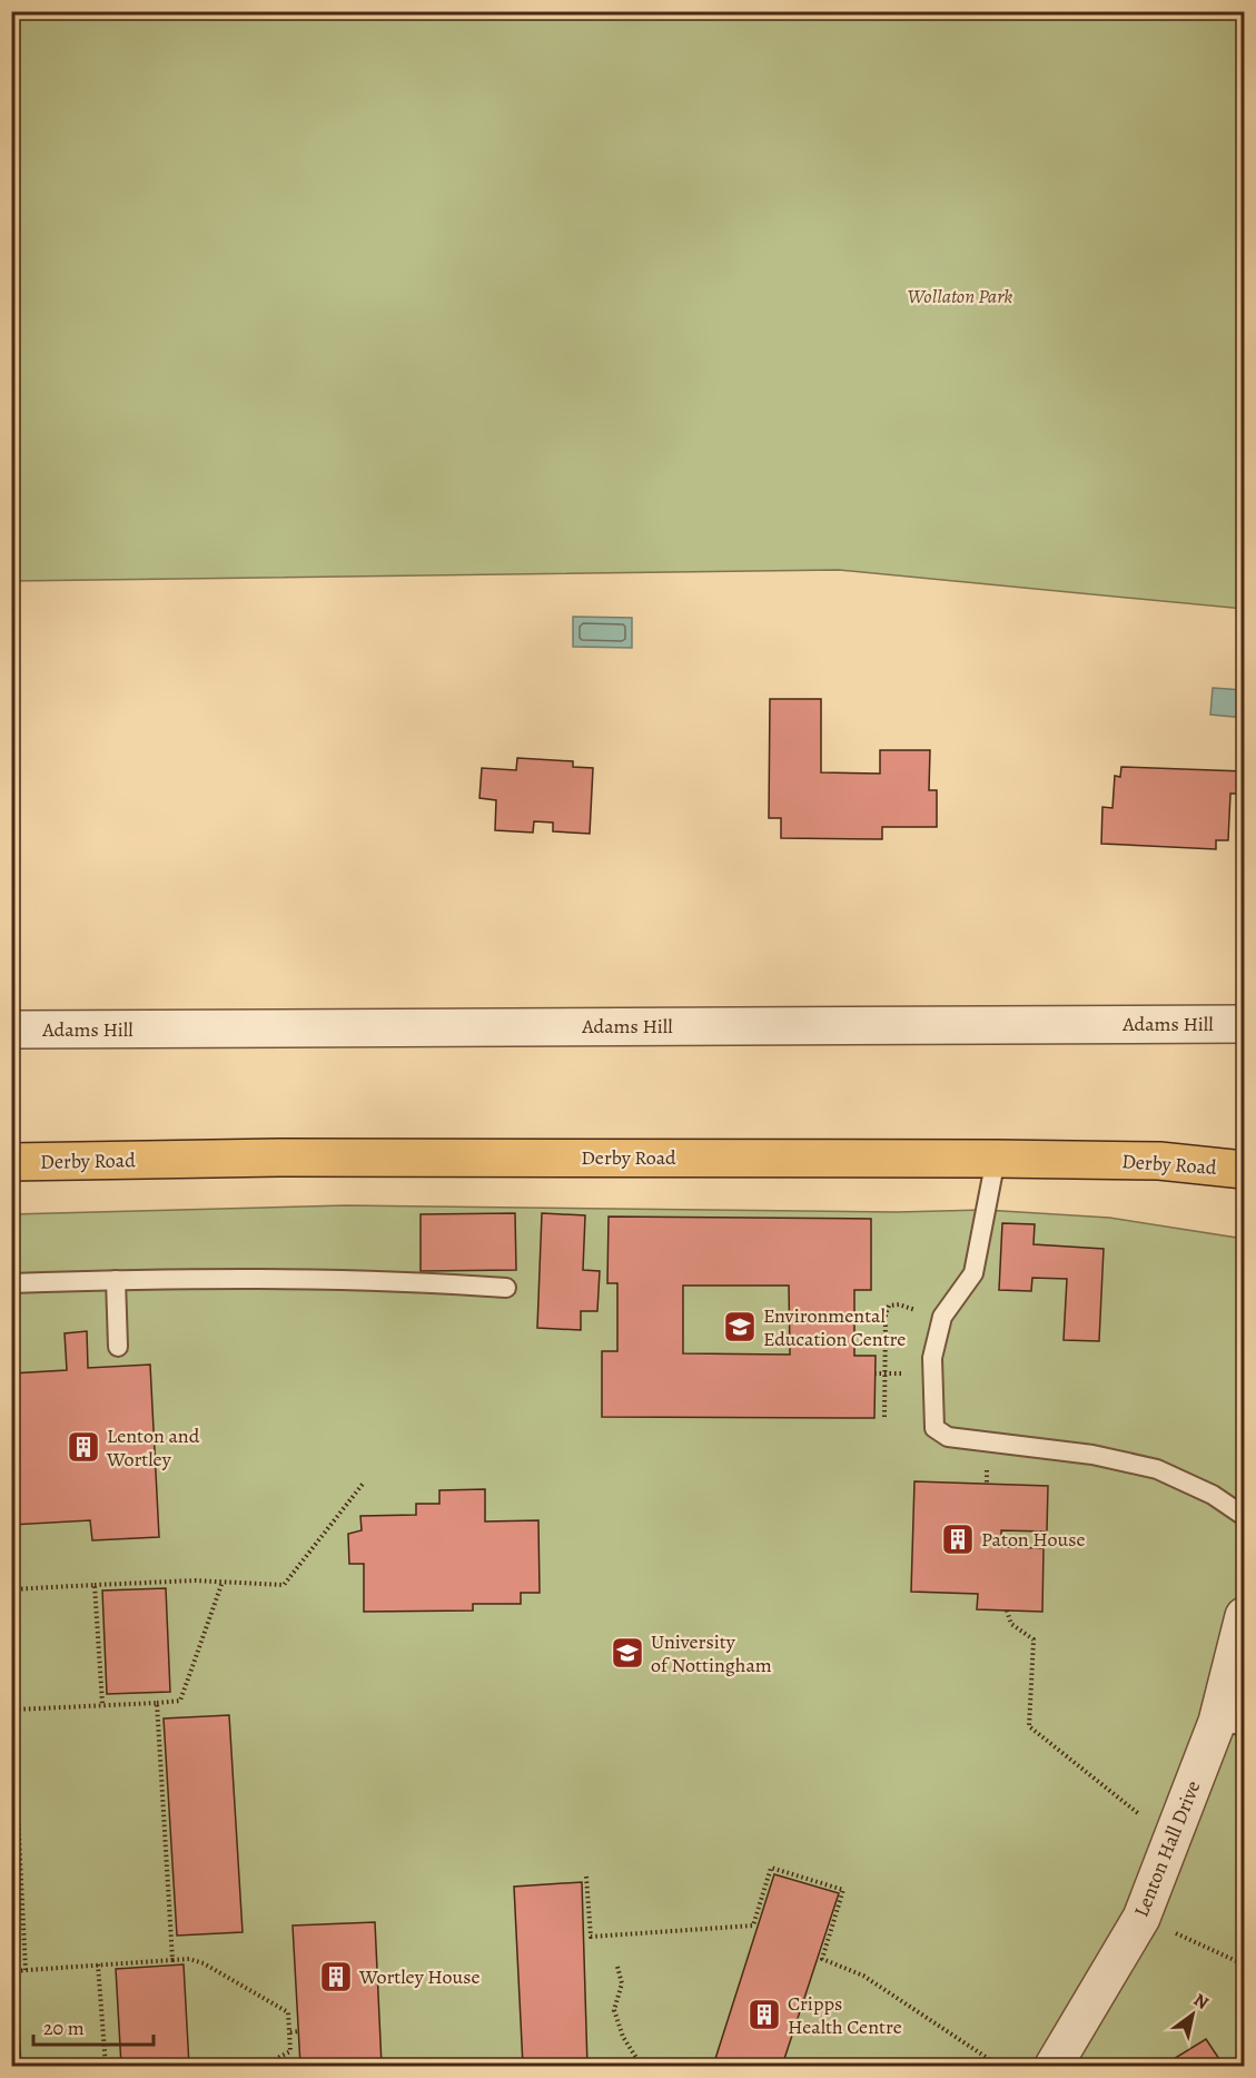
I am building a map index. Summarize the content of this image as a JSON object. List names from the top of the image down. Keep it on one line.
{"streets":{"highway":["Derby Road"],"street":["Adams Hill","Lenton Hall Drive"]},"parks":["Wollaton Park"],"places":{"school or university":["Environmental Education Centre","University of Nottingham"],"building":["Lenton and Wortley","Paton House","Wortley House","Cripps Health Centre"]},"scale_bar":"20 m","north":"top right"}
